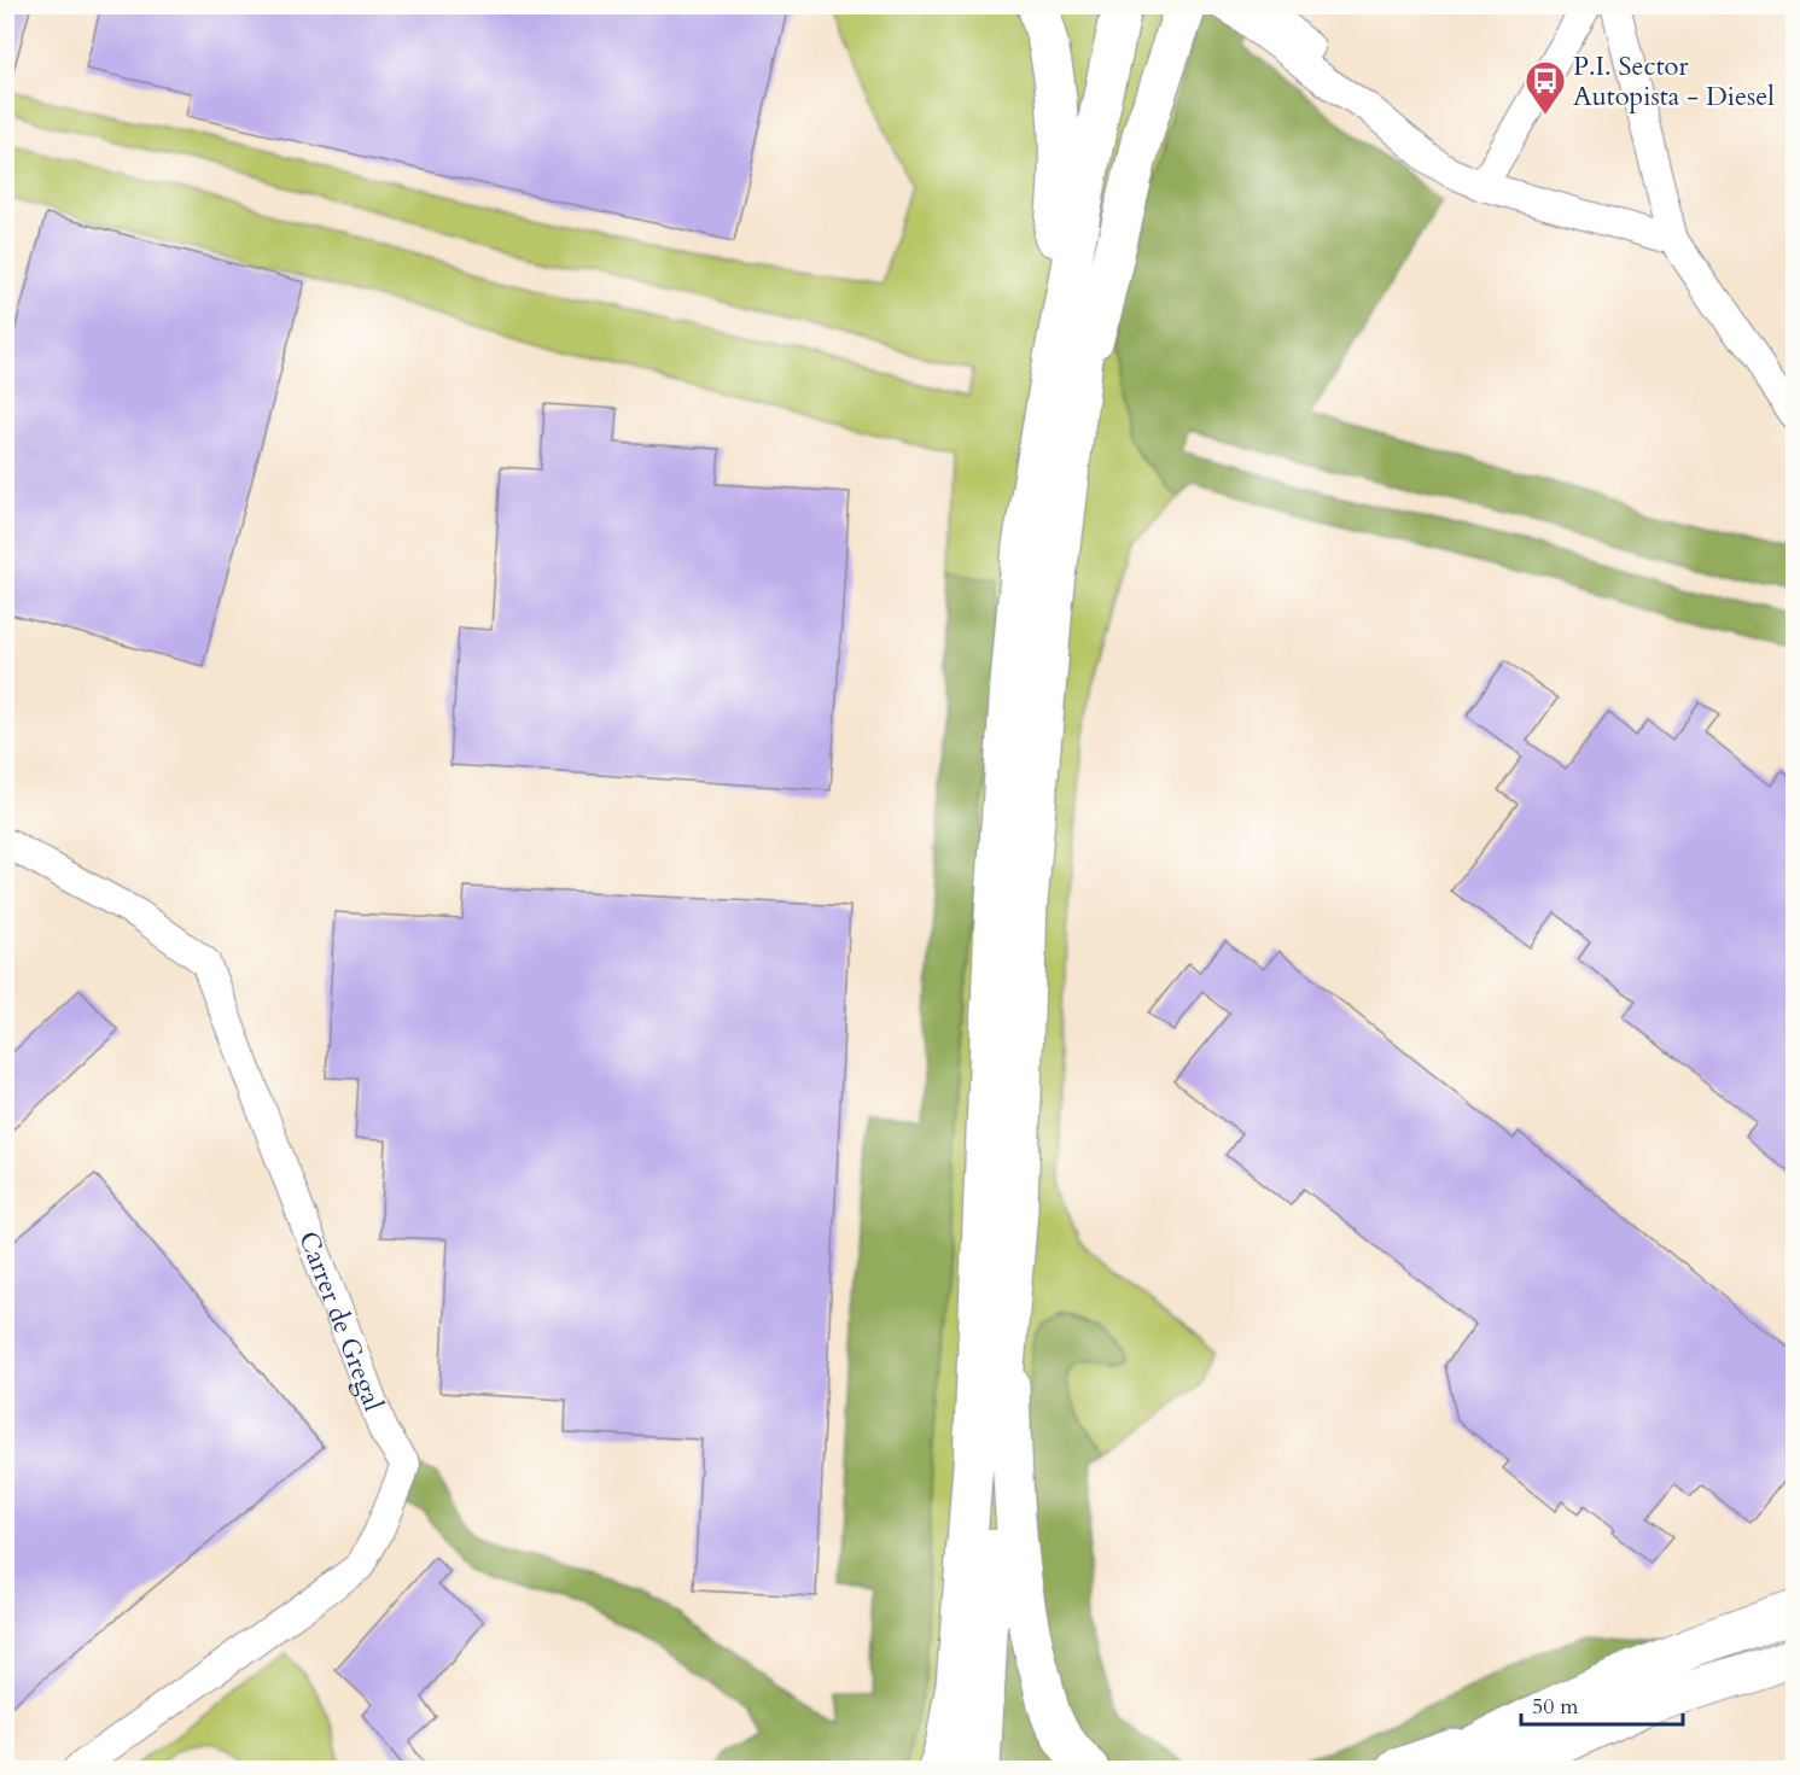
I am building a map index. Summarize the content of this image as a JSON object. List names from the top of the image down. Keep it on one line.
{"streets":{"street":["Carrer de Gregal"]},"places":{"bus stop":["P.I. Sector Autopista - Diesel"]},"scale_bar":"50 m"}
